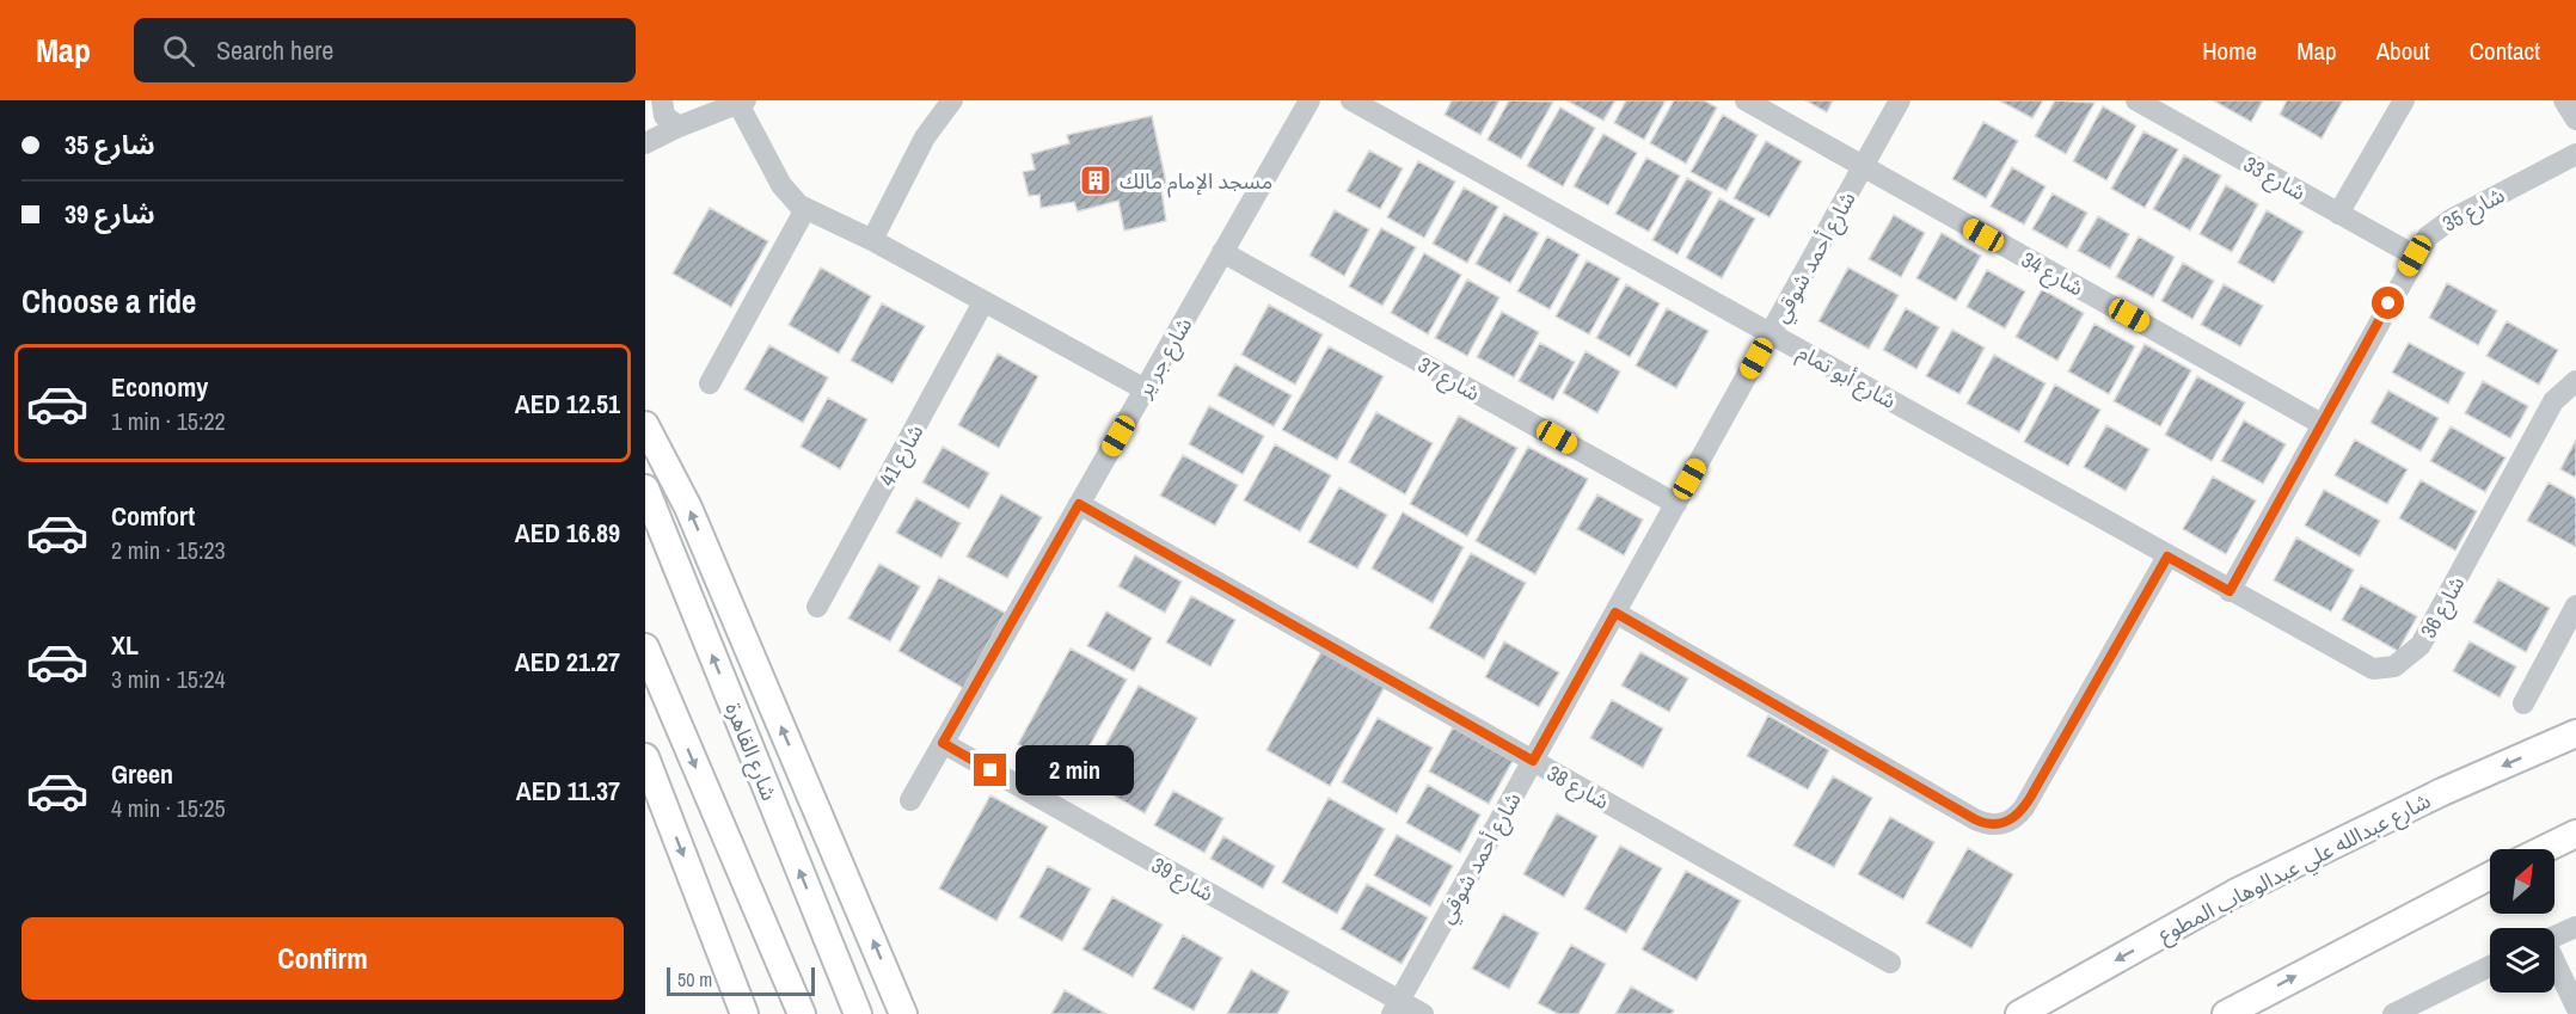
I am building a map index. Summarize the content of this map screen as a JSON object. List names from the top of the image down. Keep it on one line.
{"streets":{"main road":["شارع القاهرة","شارع عبدالله علي عبدالوهاب المطوع"],"street":["شارع 33","شارع 35","شارع أحمد شوقي","شارع 34","شارع جر ير","شارع أبو تمام","شارع 37","شارع 41","شارع 36","شارع 38","شارع 39"]},"crossings":[["شارع 33","شارع 35"],["شارع 35","شارع 34"],["شارع 35","شارع أبو تمام"],["شارع 35","شارع 36"],["شارع أحمد شوقي","شارع 34"],["شارع أحمد شوقي","شارع أبو تمام"],["شارع أحمد شوقي","شارع 37"],["شارع أحمد شوقي","شارع 38"],["شارع أحمد شوقي","شارع 39"],["شارع جر ير","شارع 37"],["شارع جر ير","شارع 38"],["شارع جر ير","شارع 39"],["شارع أبو تمام","شارع 36"]],"places":{"building":["مسجد الإمام مالك"]},"scale_bar":"50 m","north":"top right","page":{"header":"Map","search":"Search here","nav":["Home","Map","About","Contact"],"banner":["شارع 35","شارع 39"],"heading":"Choose a ride","list":[{"name":"Economy","note":"1 min · 15:22","value":"AED 12.51"},{"name":"Comfort","note":"2 min · 15:23","value":"AED 16.89"},{"name":"XL","note":"3 min · 15:24","value":"AED 21.27"},{"name":"Green","note":"4 min · 15:25","value":"AED 11.37"}],"bubble":"2 min","buttons":"Confirm","scale":"50 m"}}
